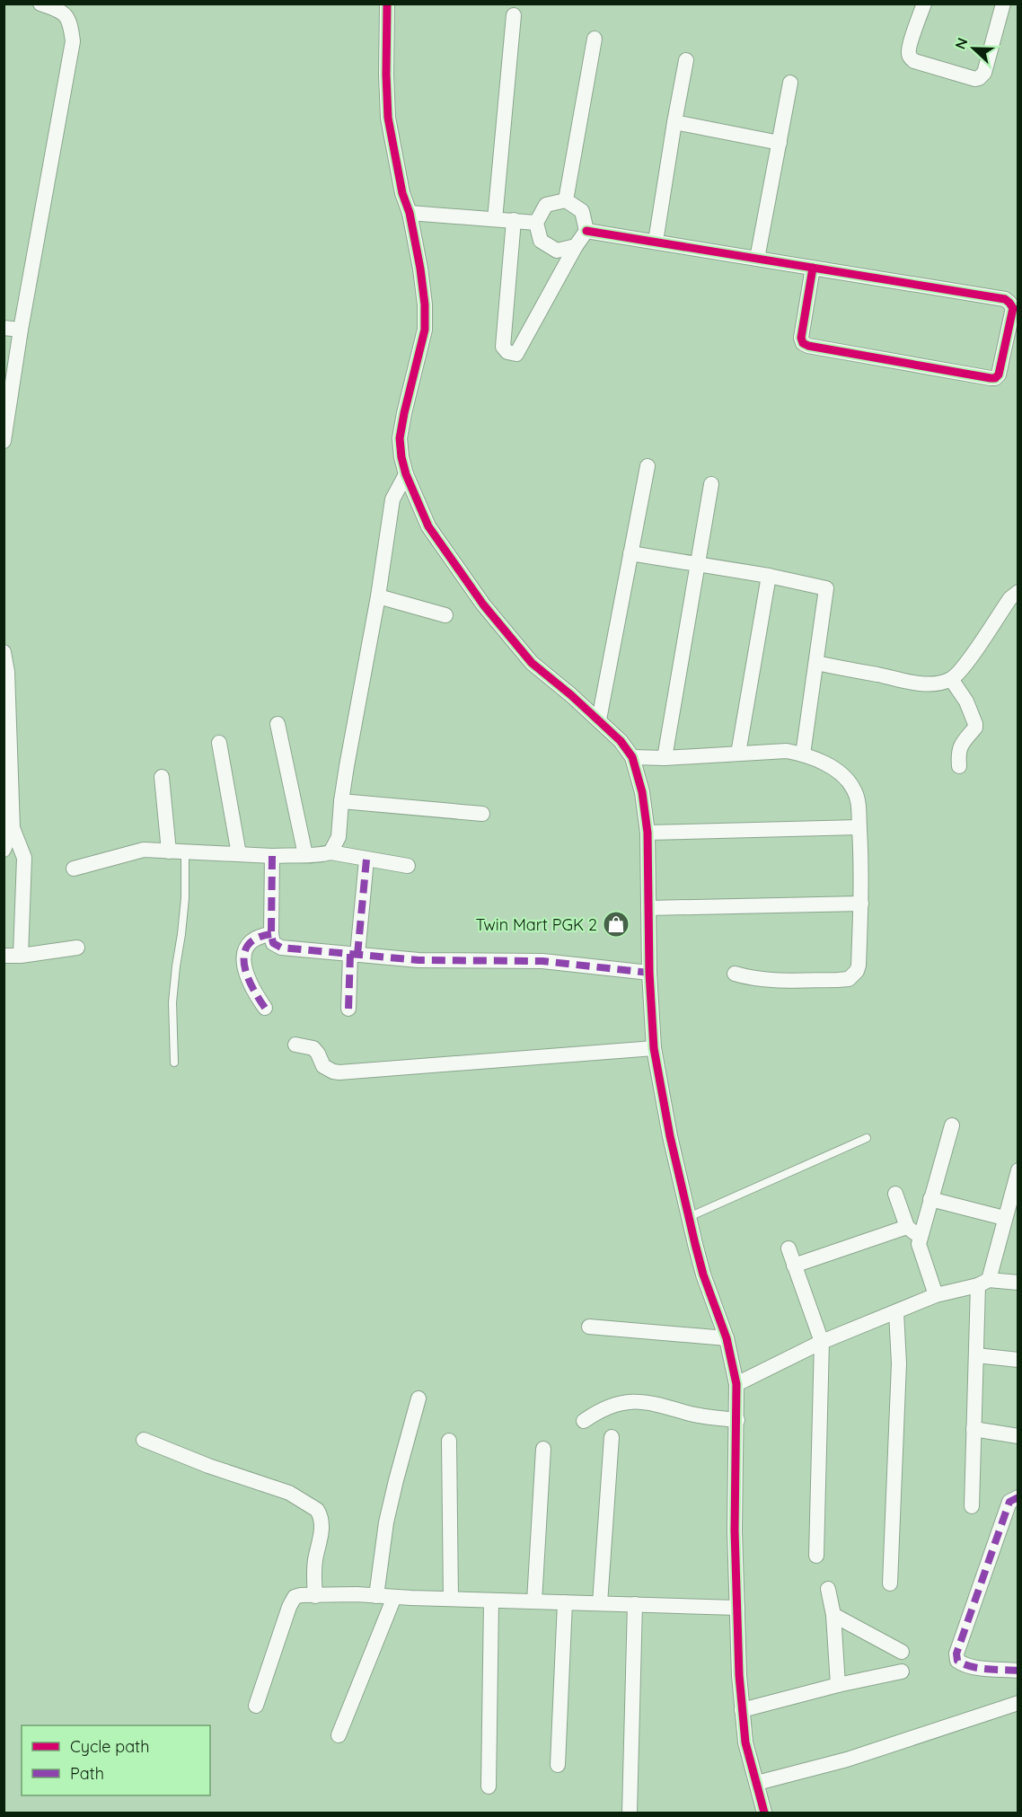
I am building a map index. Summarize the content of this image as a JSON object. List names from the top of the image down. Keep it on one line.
{"places":{"shop":["Twin Mart PGK 2"]},"legend":["Cycle path","Path"],"north":"left"}
